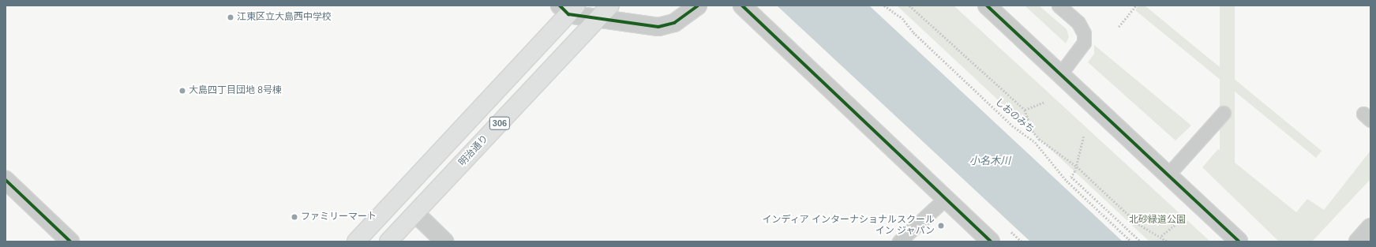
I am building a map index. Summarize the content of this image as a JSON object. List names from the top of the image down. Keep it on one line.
{"streets":{"main road":["306","明治通り"],"path":["しおのみち"]},"water":["小名木川"],"parks":["北砂緑道公園"],"places":["江東区立大島西中学校","大島四丁目団地 8号棟","ファミリーマート","インディア インターナショナルスクール イン ジャパン"]}
